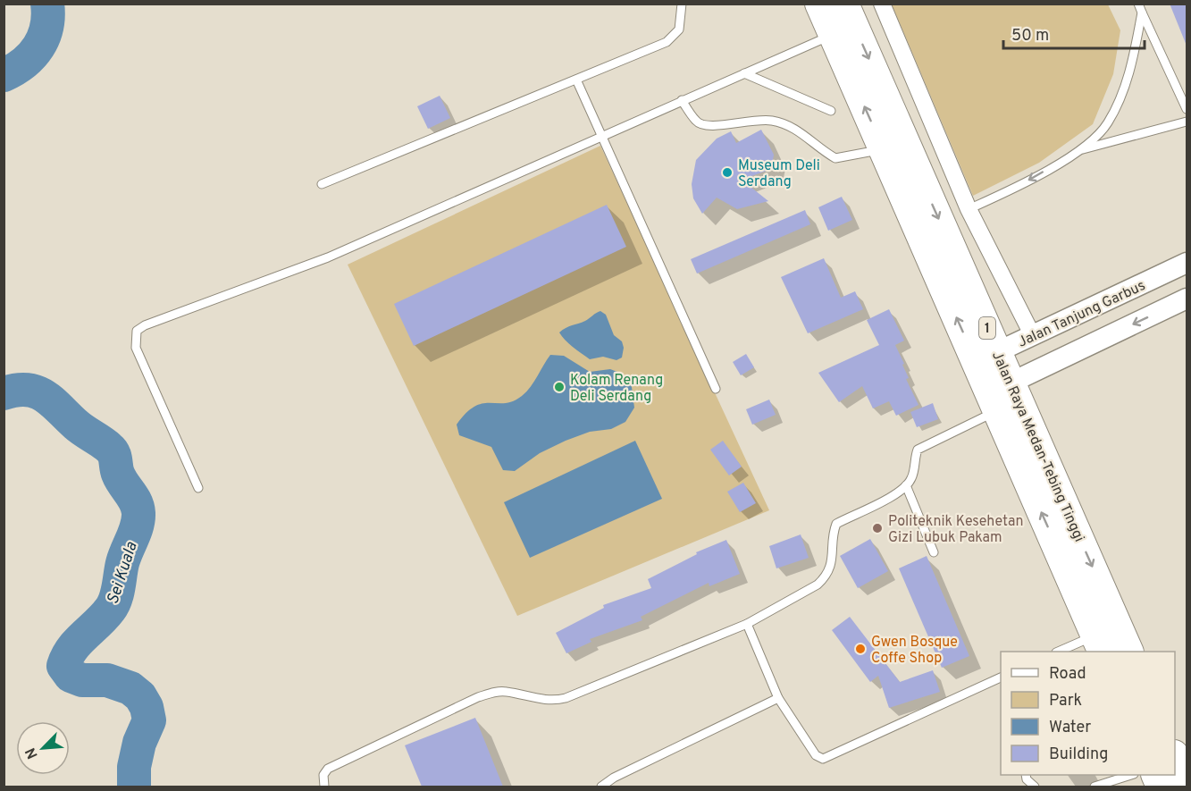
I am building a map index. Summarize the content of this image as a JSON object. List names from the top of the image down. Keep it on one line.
{"streets":{"highway":["1","Jalan Raya Medan-Tebing Tinggi"],"street":["Jalan Tanjung Garbus"]},"crossings":[["Jalan Tanjung Garbus","Jalan Raya Medan-Tebing Tinggi"]],"water":["Sei Kuala"],"places":["Museum Deli Serdang","Kolam Renang Deli Serdang","Politeknik Kesehetan Gizi Lubuk Pakam","Gwen Bosque Coffe Shop"],"legend":["Road","Park","Water","Building"],"scale_bar":"50 m","north":"bottom left"}
